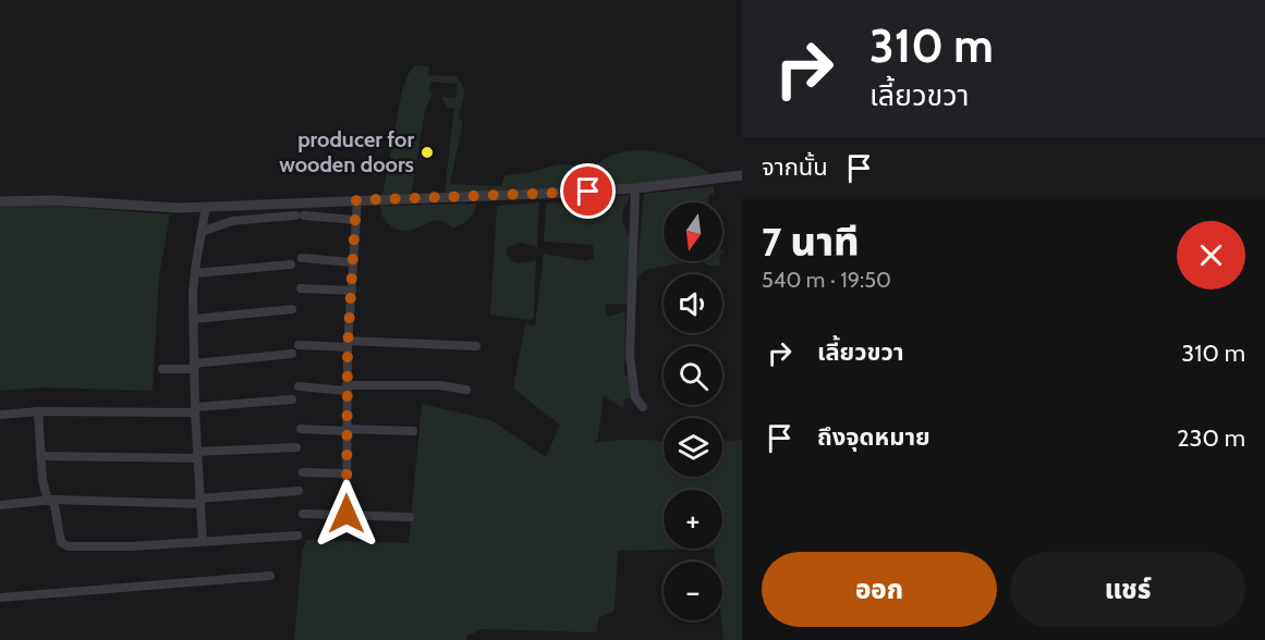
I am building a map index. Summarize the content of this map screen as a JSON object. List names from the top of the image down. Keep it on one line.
{"places":["producer for wooden doors"],"north":"bottom","page":{"turn":["310 m","เลี้ยวขวา"],"then":"จากนั้น","heading":["7 นาที","540 m · 19:50"],"map_buttons":["+","−"],"list":[{"name":"เลี้ยวขวา","value":"310 m"},{"name":"ถึงจุดหมาย","value":"230 m"}],"buttons":["ออก","แชร์"]}}
